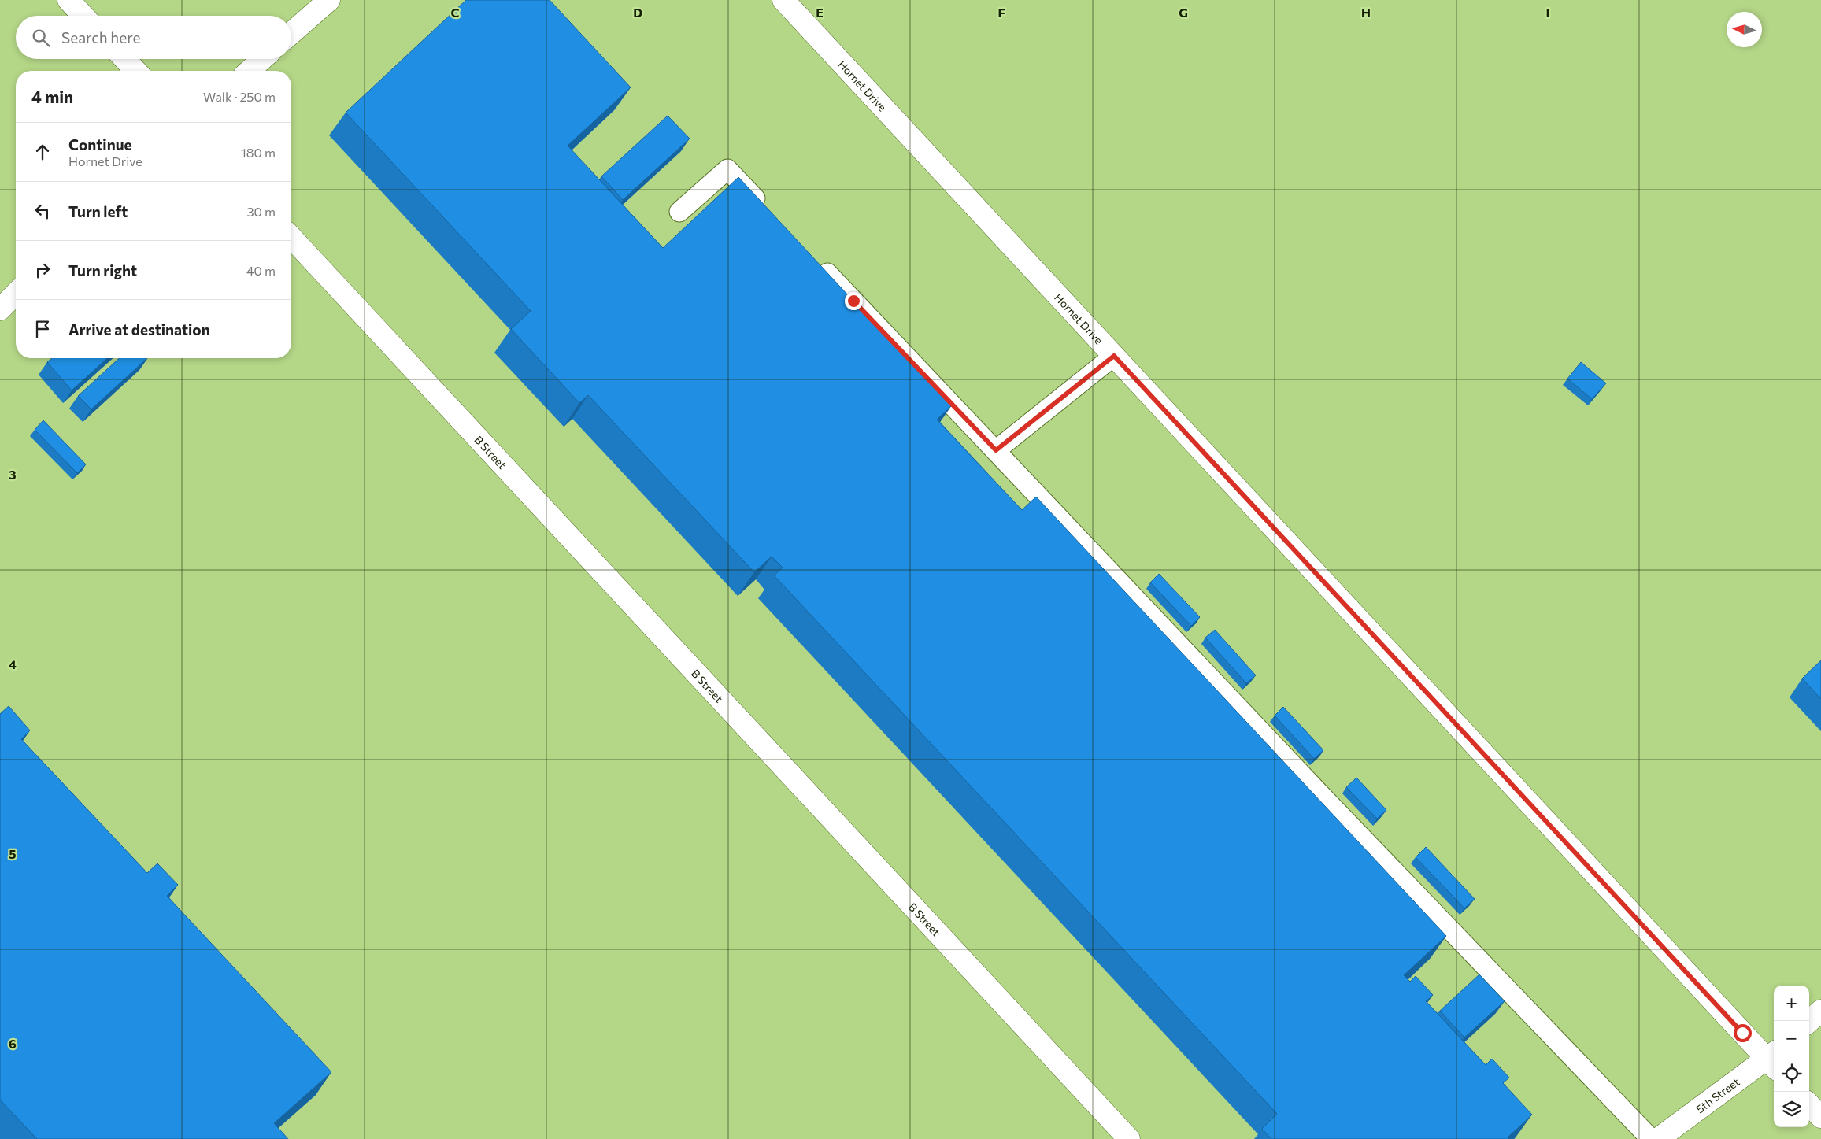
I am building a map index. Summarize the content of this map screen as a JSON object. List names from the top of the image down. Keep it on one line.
{"streets":{"street":["Hornet Drive","B Street","5th Street"]},"crossings":[["Hornet Drive","5th Street"]],"north":"left","page":{"search":"Search here","heading":["4 min","Walk · 250 m"],"list":[["Continue","Hornet Drive","180 m"],["Turn left","30 m"],["Turn right","40 m"],"Arrive at destination"],"map_buttons":["+","−"]},"grid":{"columns":["C","D","E","F","G","H","I"],"rows":["3","4","5","6"]}}
